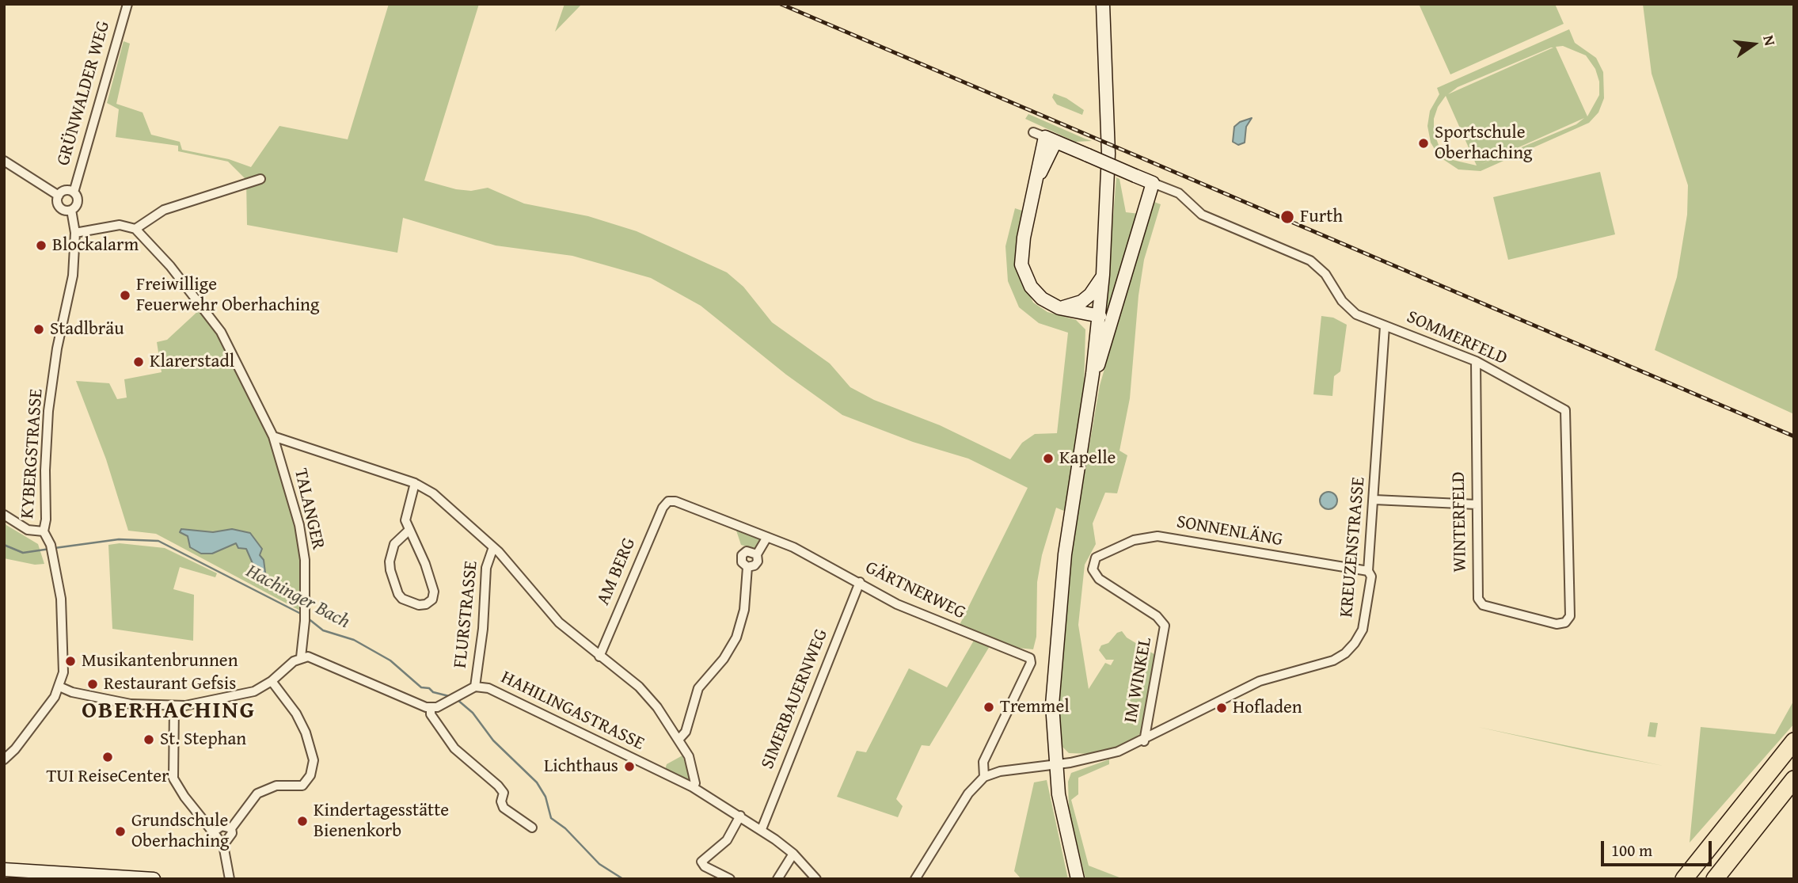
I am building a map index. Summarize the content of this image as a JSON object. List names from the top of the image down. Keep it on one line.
{"streets":{"street":["GRÜNWALDER WEG","SOMMERFELD","KYBERGSTRASSE","TALANGER","WINTERFELD","SONNENLÄNG","KREUZENSTRASSE","AM BERG","GÄRTNERWEG","FLURSTRASSE","IM WINKEL","SIMERBAUERNWEG","HAHILINGASTRASSE"]},"crossings":[["GRÜNWALDER WEG","KYBERGSTRASSE"],["SOMMERFELD","WINTERFELD"],["SOMMERFELD","KREUZENSTRASSE"],["SONNENLÄNG","KREUZENSTRASSE"],["SONNENLÄNG","IM WINKEL"],["KREUZENSTRASSE","GÄRTNERWEG"],["KREUZENSTRASSE","IM WINKEL"],["AM BERG","GÄRTNERWEG"],["GÄRTNERWEG","SIMERBAUERNWEG"],["FLURSTRASSE","HAHILINGASTRASSE"],["SIMERBAUERNWEG","HAHILINGASTRASSE"]],"districts":["OBERHACHING"],"water":["Hachinger Bach"],"places":["Sportschule Oberhaching","Furth","Blockalarm","Freiwillige Feuerwehr Oberhaching","Stadlbräu","Klarerstadl","Kapelle","Musikantenbrunnen","Restaurant Gefsis","Tremmel","Hofladen","St. Stephan","TUI ReiseCenter","Lichthaus","Kindertagesstätte Bienenkorb","Grundschule Oberhaching"],"scale_bar":"100 m","north":"right"}
